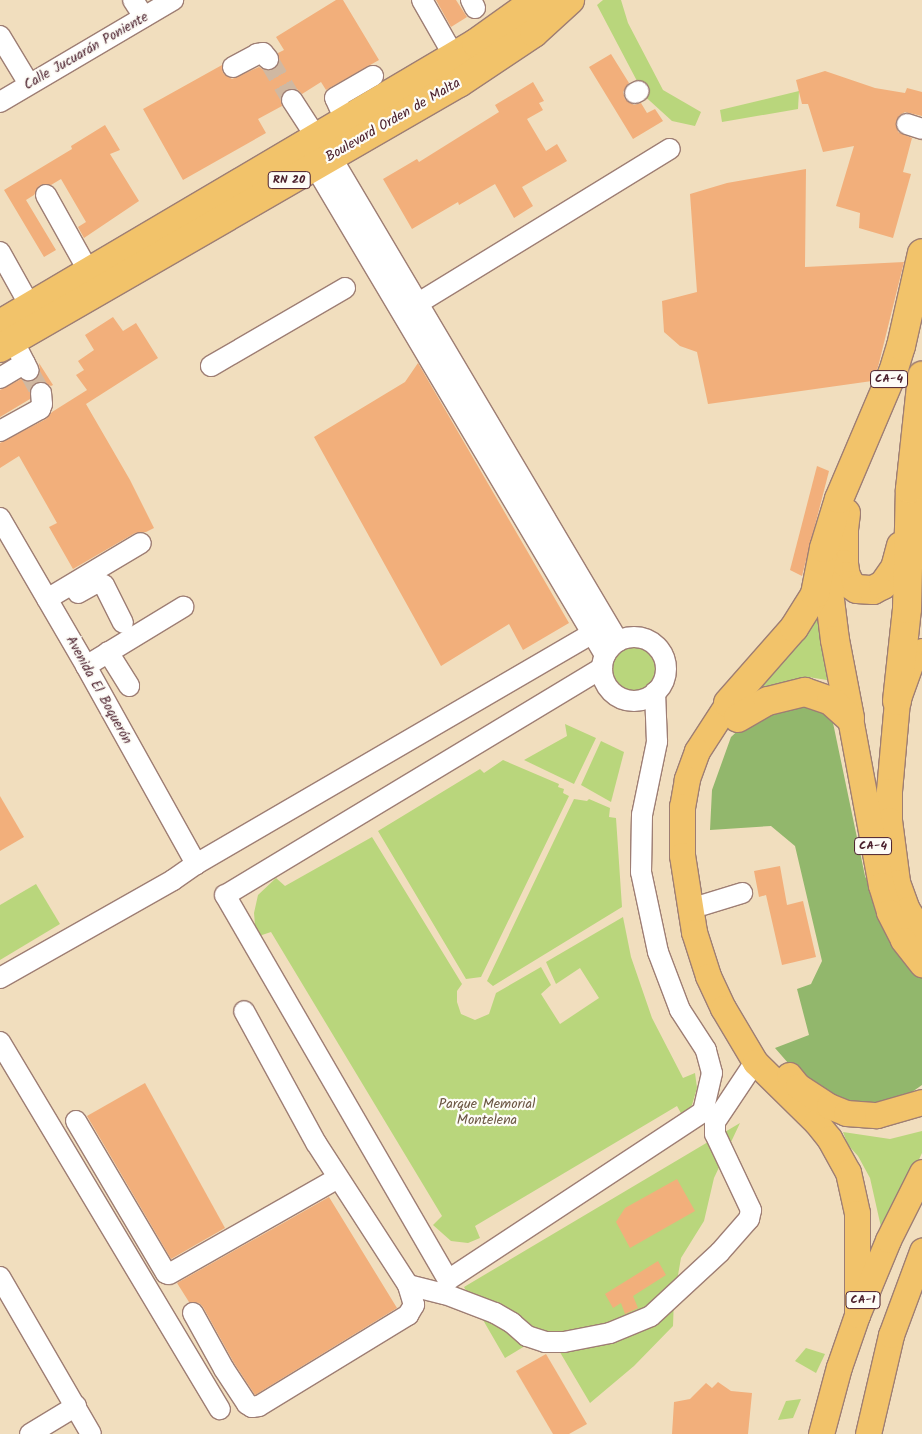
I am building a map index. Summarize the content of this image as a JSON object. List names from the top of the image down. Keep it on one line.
{"streets":{"highway":["Boulevard Orden de Malta","RN 20","CA-4"],"main road":["CA-1"],"street":["Calle Jucuarán Poniente","Avenida El Boquerón"]},"parks":["Parque Memorial Montelena"]}
